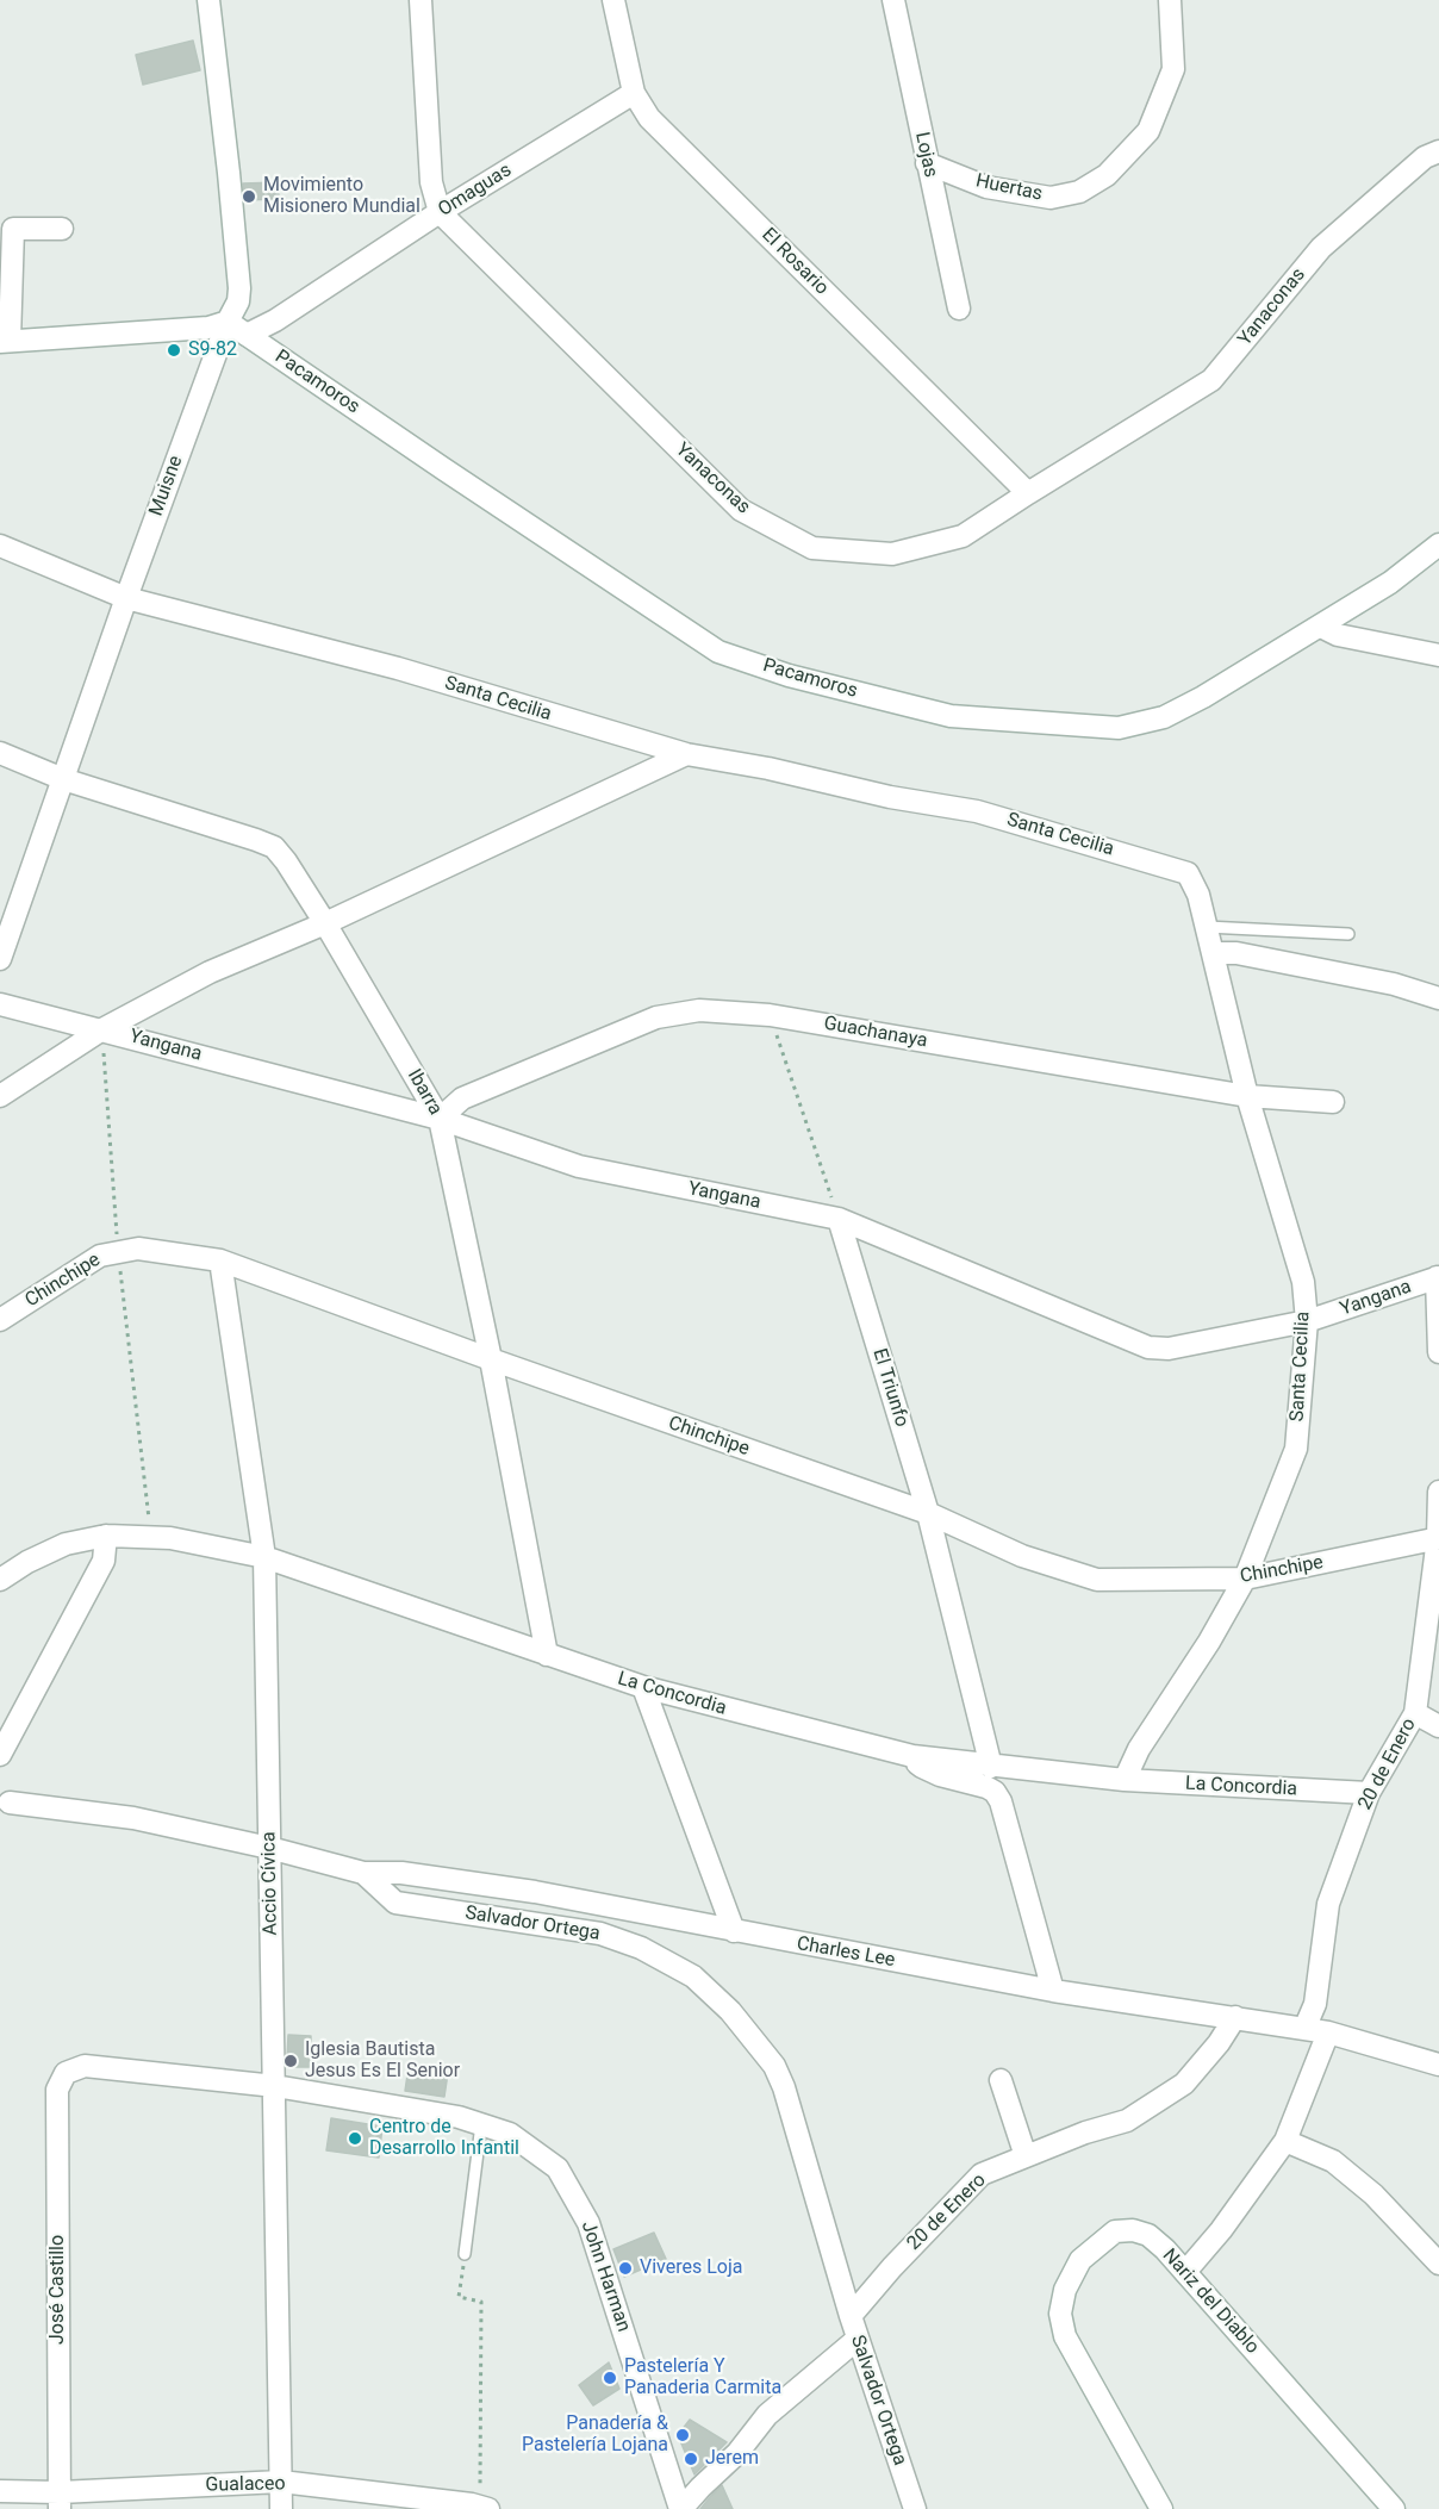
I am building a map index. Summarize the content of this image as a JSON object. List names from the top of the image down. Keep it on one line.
{"streets":{"street":["Lojas","Huertas","Omaguas","El Rosario","Yanaconas","Pacamoros","Muisne","Santa Cecilia","Guachanaya","Yangana","Ibarra","Chinchipe","El Triunfo","La Concordia","20 de Enero","Accio Cívica","Salvador Ortega","Charles Lee","John Harman","José Castillo","Nariz del Diablo","Gualaceo"]},"crossings":[["Lojas","Huertas"],["Omaguas","El Rosario"],["Omaguas","Yanaconas"],["Omaguas","Pacamoros"],["El Rosario","Yanaconas"],["Pacamoros","Muisne"],["Muisne","Santa Cecilia"],["Muisne","Ibarra"],["Santa Cecilia","Guachanaya"],["Santa Cecilia","Yangana"],["Santa Cecilia","Chinchipe"],["Santa Cecilia","La Concordia"],["Guachanaya","Yangana"],["Guachanaya","Ibarra"],["Yangana","Ibarra"],["Yangana","El Triunfo"],["Ibarra","Chinchipe"],["Ibarra","La Concordia"],["Chinchipe","El Triunfo"],["Chinchipe","20 de Enero"],["Chinchipe","Accio Cívica"],["El Triunfo","La Concordia"],["La Concordia","20 de Enero"],["La Concordia","Accio Cívica"],["20 de Enero","Salvador Ortega"],["20 de Enero","Charles Lee"],["Accio Cívica","Salvador Ortega"],["Accio Cívica","John Harman"],["Accio Cívica","Gualaceo"],["Salvador Ortega","Charles Lee"],["John Harman","José Castillo"],["José Castillo","Gualaceo"]],"places":["Movimiento Misionero Mundial","S9-82","Iglesia Bautista Jesus Es El Senior","Centro de Desarrollo Infantil","Viveres Loja","Pastelería Y Panaderia Carmita","Panadería & Pastelería Lojana","Jerem"]}
